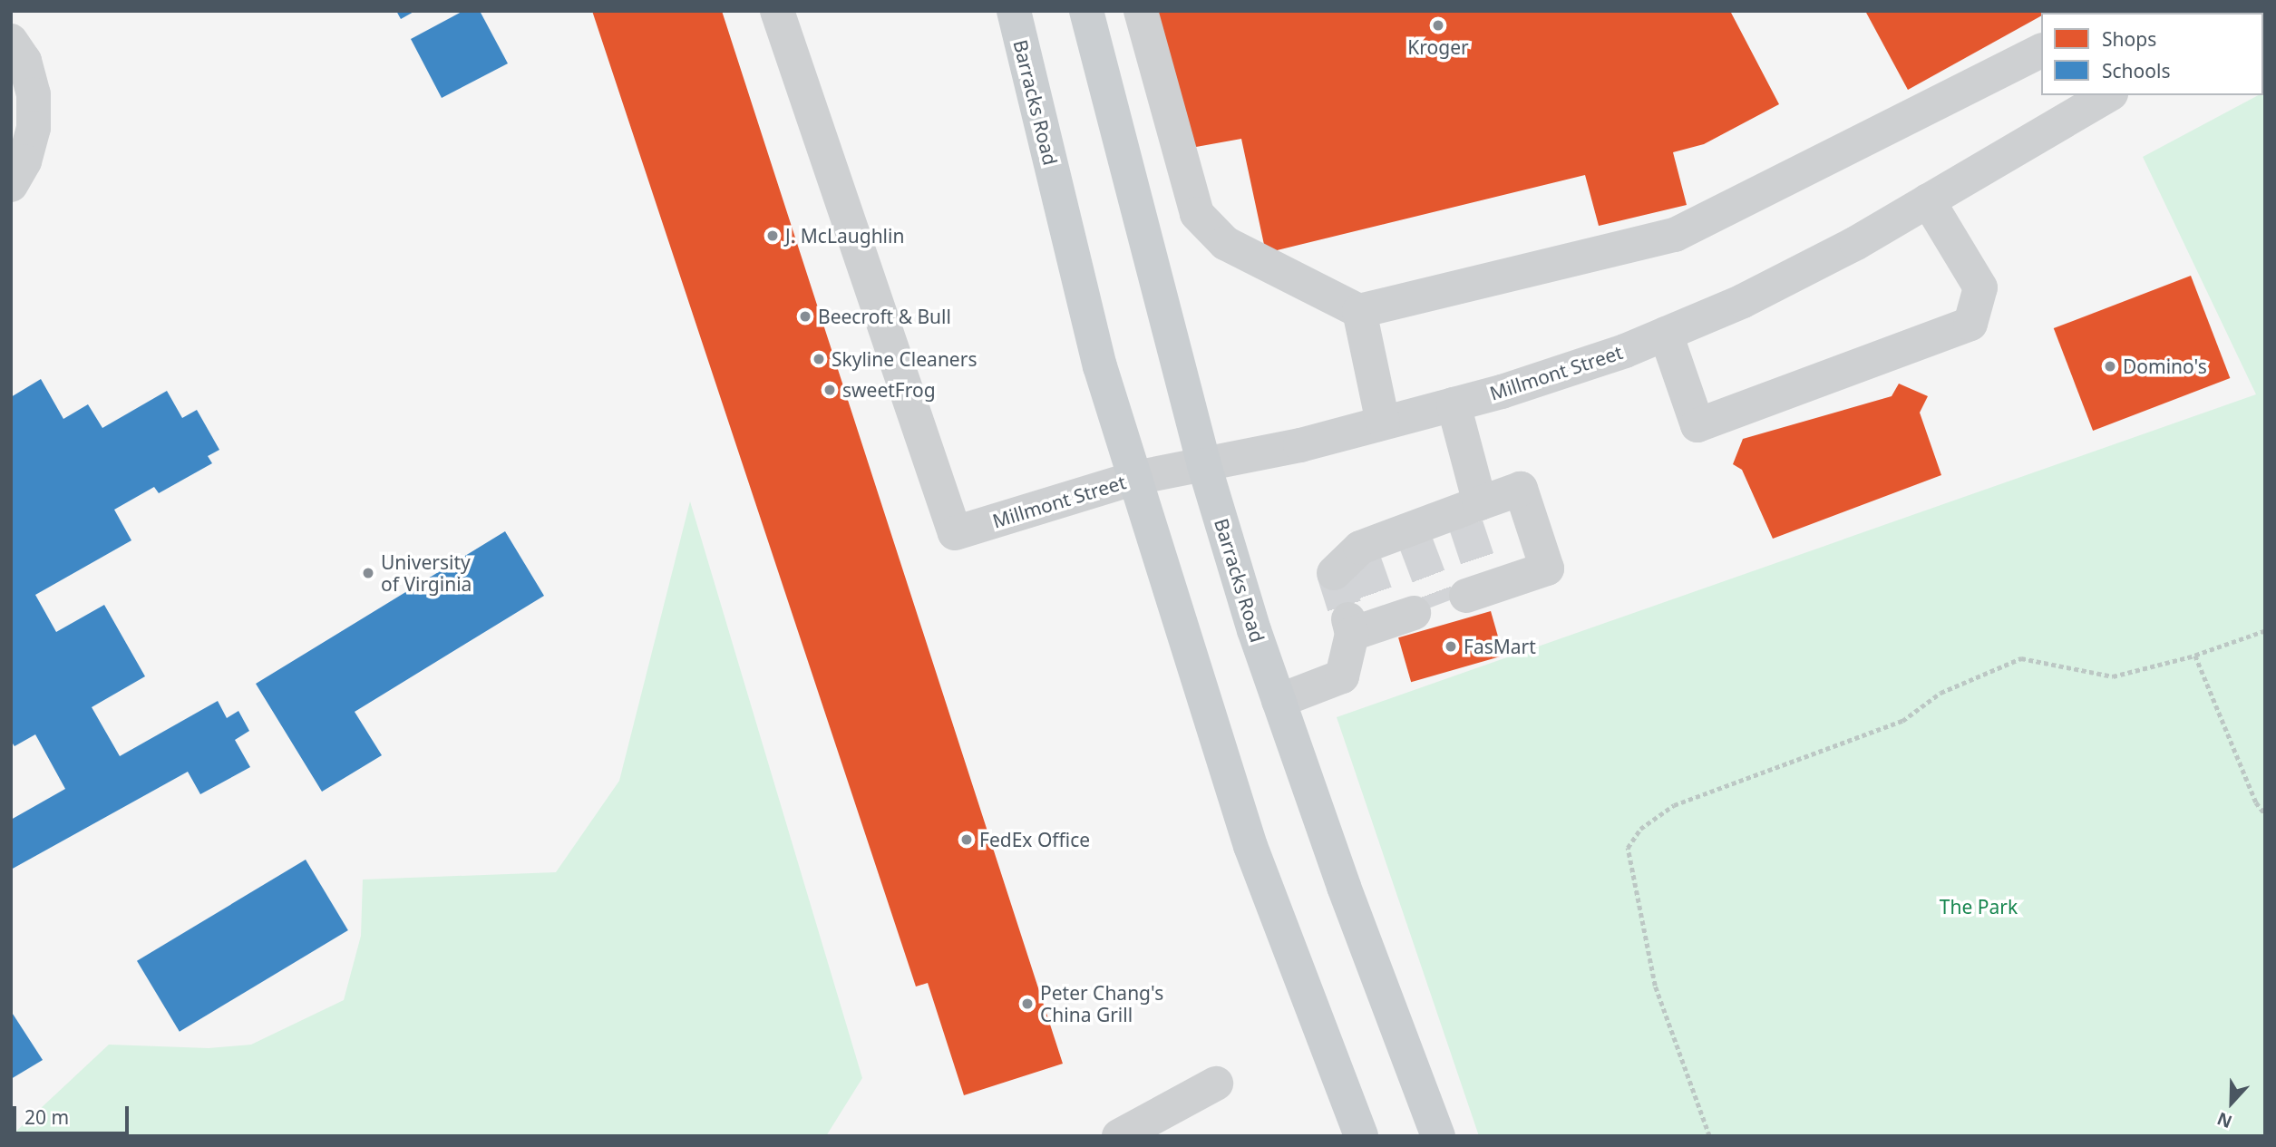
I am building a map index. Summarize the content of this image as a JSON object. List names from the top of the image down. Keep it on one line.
{"streets":{"main road":["Barracks Road"],"street":["Millmont Street"]},"crossings":[["Barracks Road","Millmont Street"]],"parks":["The Park"],"places":["Kroger","J. McLaughlin","Beecroft & Bull","Skyline Cleaners","Domino's","sweetFrog","University of Virginia","FasMart","FedEx Office","Peter Chang's China Grill"],"legend":["Shops","Schools"],"scale_bar":"20 m","north":"bottom"}
